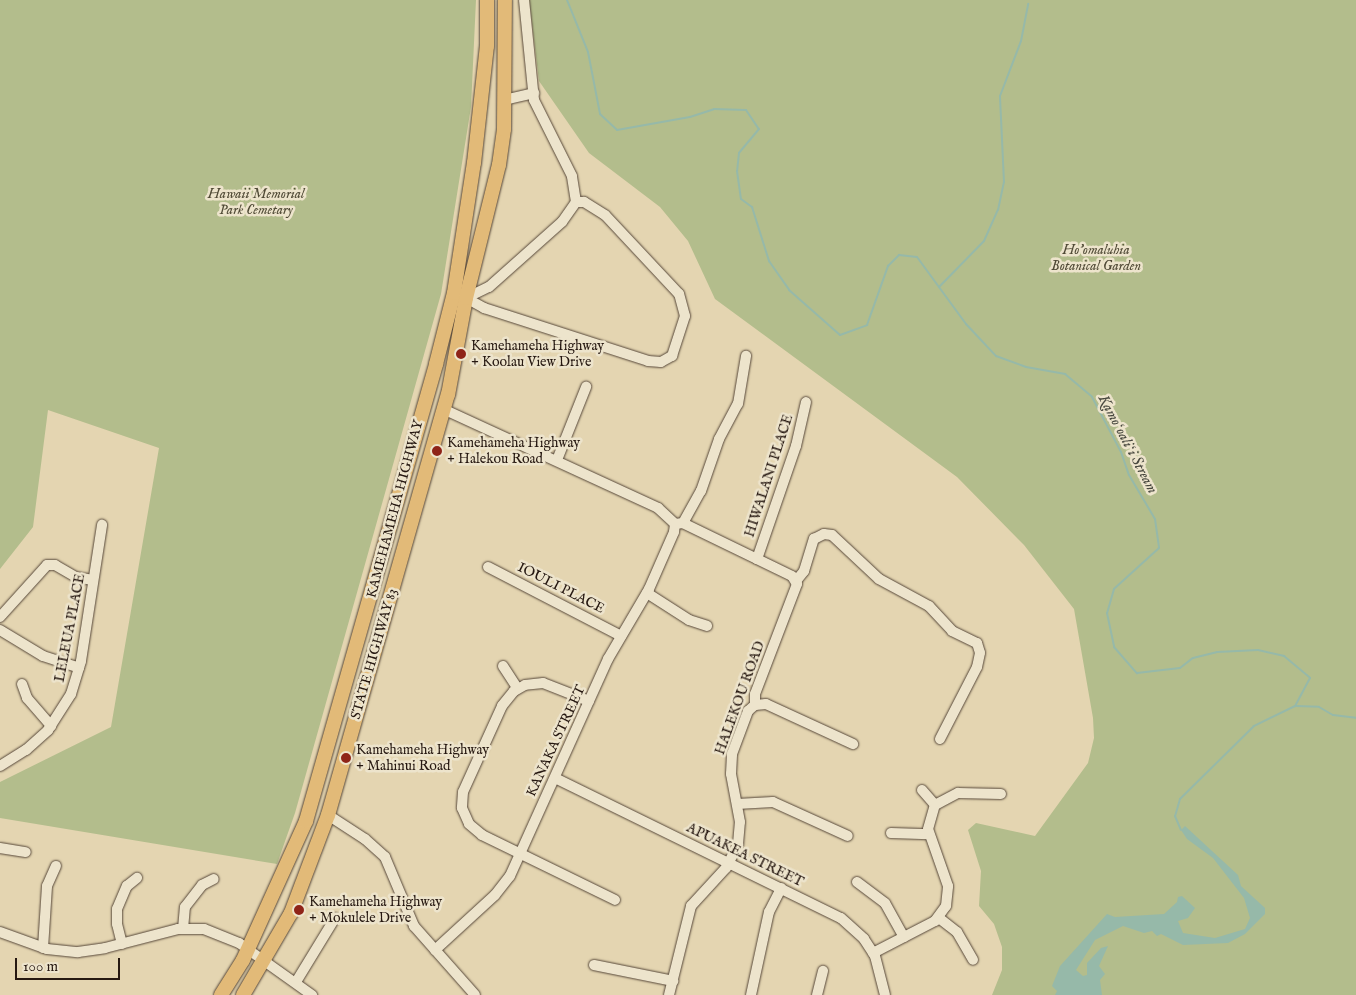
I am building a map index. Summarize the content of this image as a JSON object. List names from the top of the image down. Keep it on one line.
{"streets":{"main road":["KAMEHAMEHA HIGHWAY","STATE HIGHWAY 83"],"street":["HIWALANI PLACE","IOULI PLACE","LELEUA PLACE","HALEKOU ROAD","KANAKA STREET","APUAKEA STREET"]},"crossings":[["KAMEHAMEHA HIGHWAY","STATE HIGHWAY 83"],["IOULI PLACE","KANAKA STREET"],["HALEKOU ROAD","APUAKEA STREET"],["KANAKA STREET","APUAKEA STREET"]],"water":["Kamoʻoaliʻi Stream"],"parks":["Hawaii Memorial Park Cemetary","Ho'omaluhia Botanical Garden"],"places":["Kamehameha Highway + Koolau View Drive","Kamehameha Highway + Halekou Road","Kamehameha Highway + Mahinui Road","Kamehameha Highway + Mokulele Drive"],"scale_bar":"100 m"}
